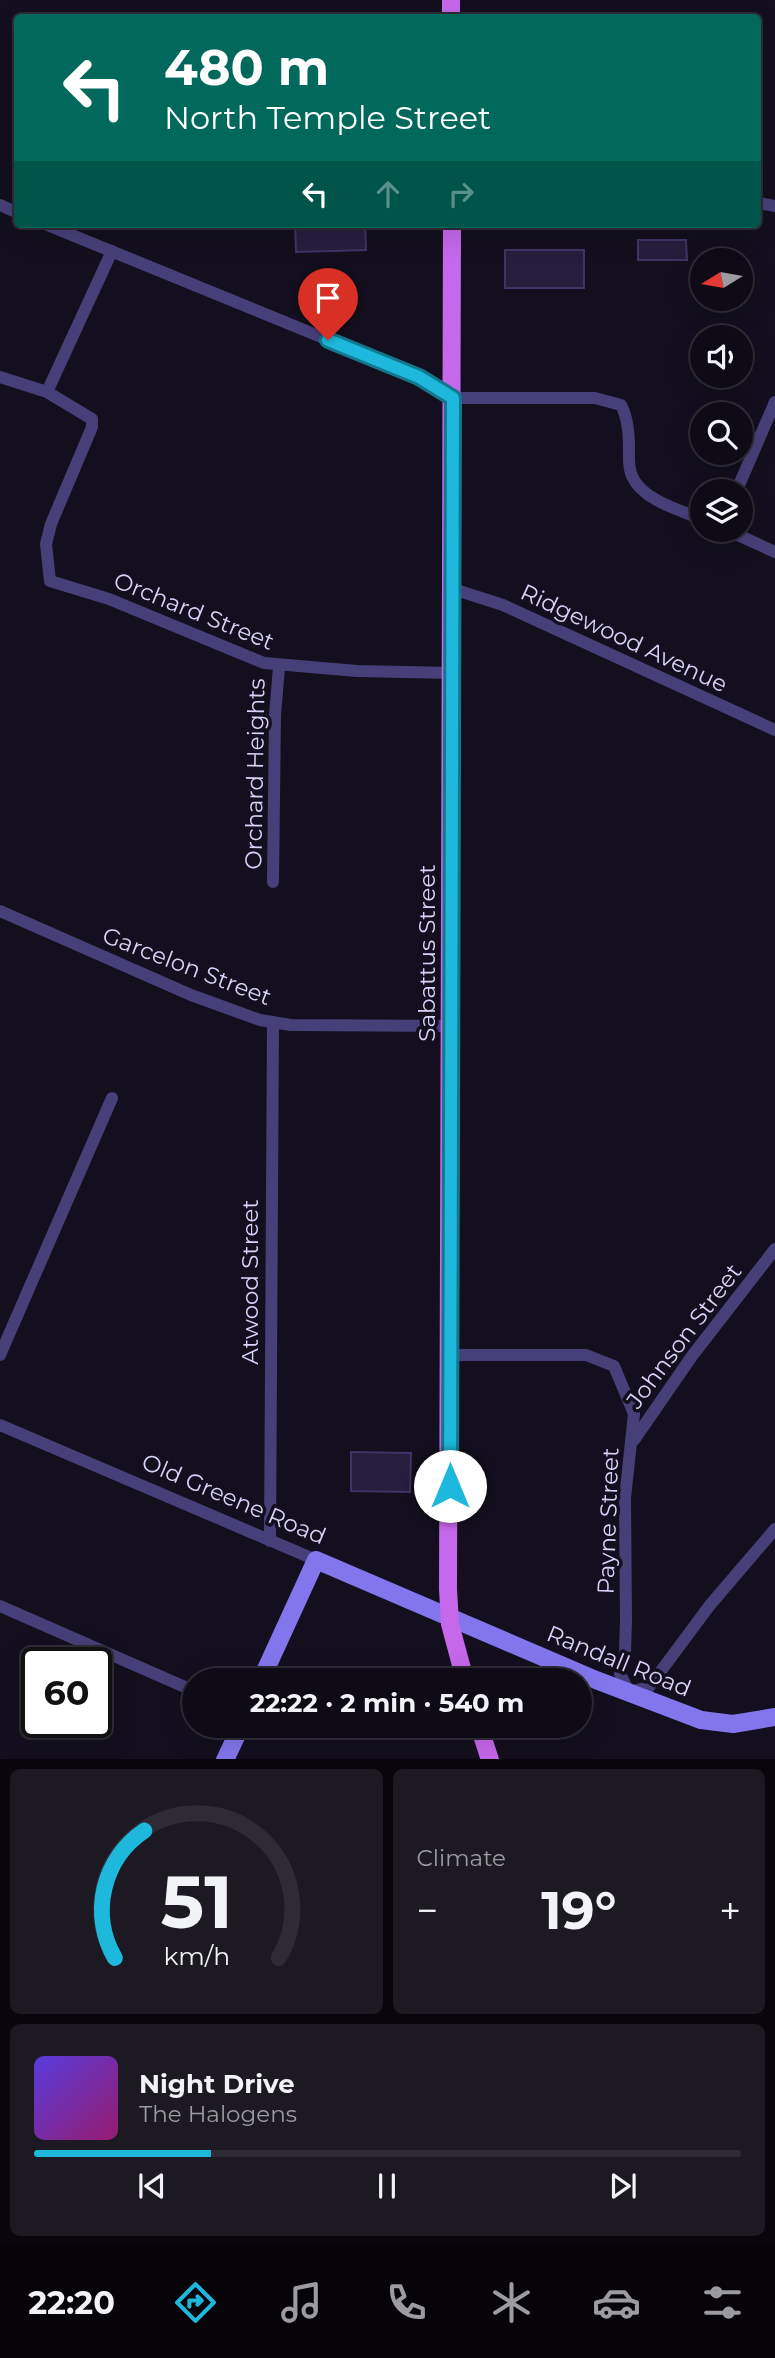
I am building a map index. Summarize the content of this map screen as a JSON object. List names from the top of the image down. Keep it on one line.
{"streets":{"main road":["Sabattus Street"],"street":["Orchard Street","Ridgewood Avenue","Orchard Heights","Garcelon Street","Atwood Street","Johnson Street","Old Greene Road","Payne Street","Randall Road"]},"crossings":[["Orchard Street","Orchard Heights"],["Orchard Street","Sabattus Street"],["Ridgewood Avenue","Sabattus Street"],["Sabattus Street","Garcelon Street"],["Sabattus Street","Old Greene Road"],["Sabattus Street","Payne Street"],["Sabattus Street","Randall Road"],["Garcelon Street","Atwood Street"],["Atwood Street","Old Greene Road"],["Johnson Street","Payne Street"],["Old Greene Road","Randall Road"],["Payne Street","Randall Road"]],"north":"left","page":{"turn":["480 m","North Temple Street"],"limit":"60","trip":"22:22 · 2 min · 540 m","tile":"Climate","heat":["−","19°","+"],"song":["Night Drive","The Halogens"],"tabs":"22:20","gauge":["51","km/h"]}}
